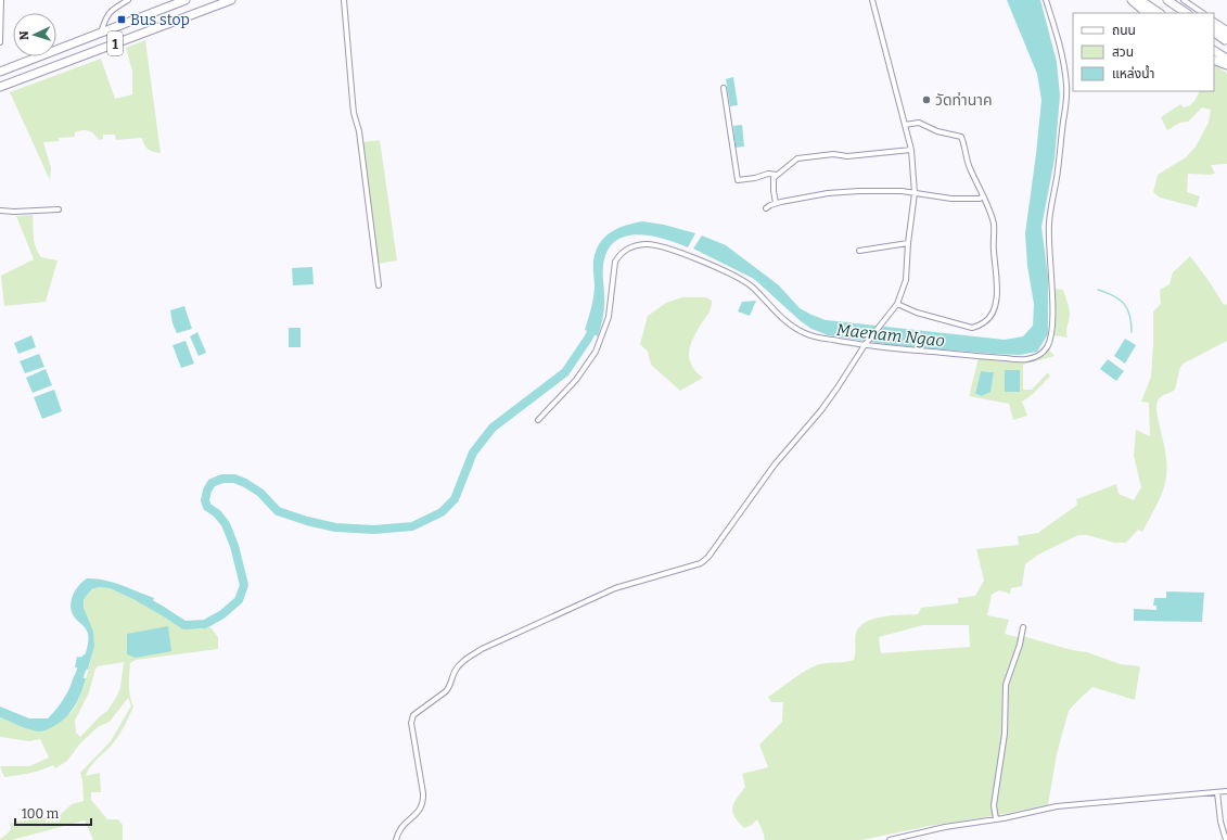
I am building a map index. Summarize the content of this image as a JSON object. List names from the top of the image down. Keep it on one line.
{"streets":{"highway":["1"]},"water":["Maenam Ngao"],"places":{"transit":["Bus stop"],"other":["วัดท่านาค"]},"legend":["ถนน","สวน","แหล่งน้ำ"],"scale_bar":"100 m","north":"left"}
